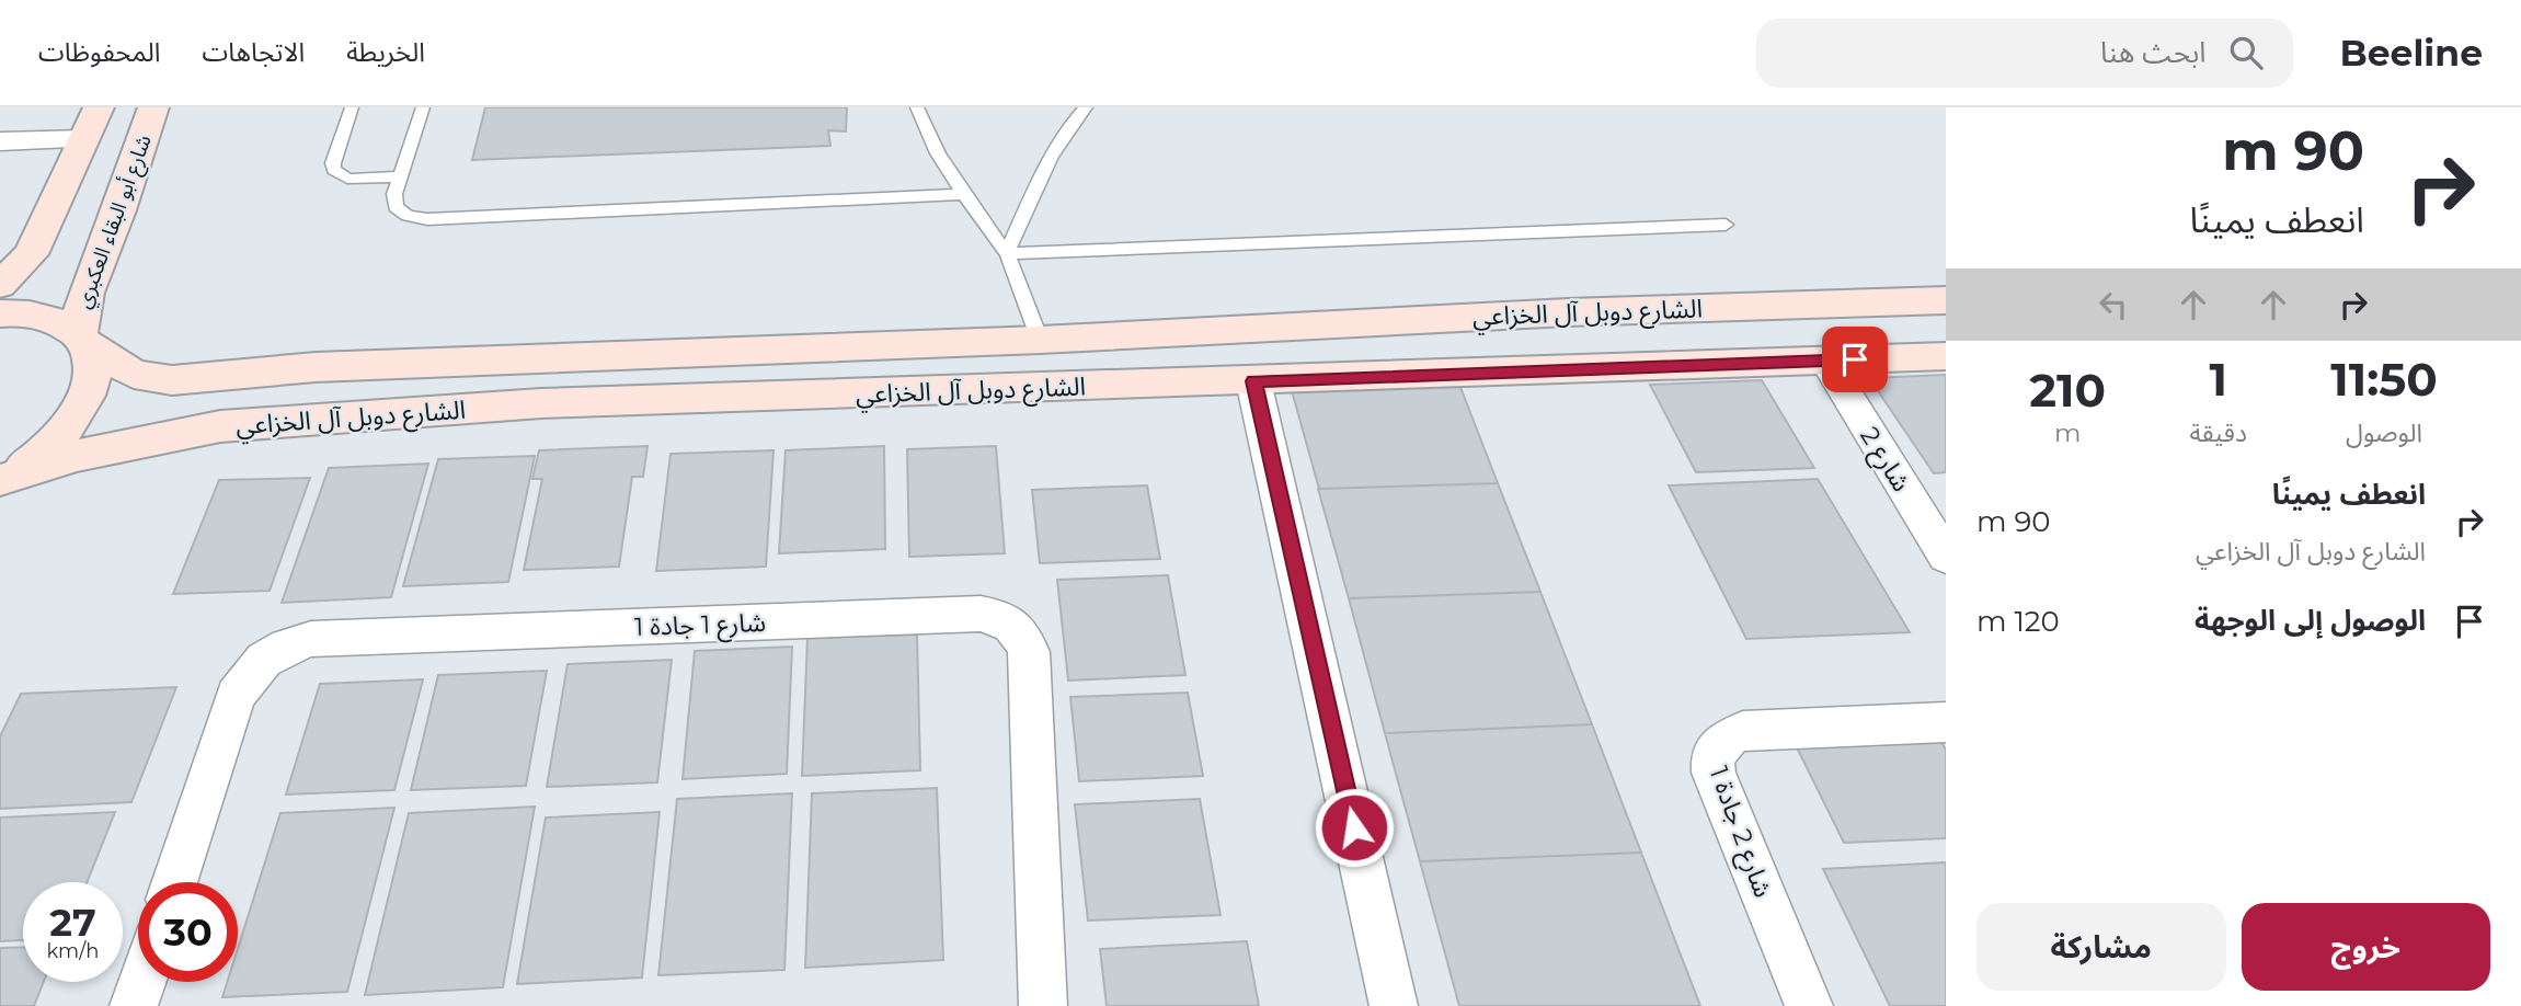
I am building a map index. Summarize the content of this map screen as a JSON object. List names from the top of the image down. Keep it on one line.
{"streets":{"main road":["شارع أبو البقاء العكبري","الشارع دوبل آل الخزاعي"],"street":["شارع 2","شارع 1 جادة 1","شارع 2 جادة 1"]},"crossings":[["شارع أبو البقاء العكبري","الشارع دوبل آل الخزاعي"],["الشارع دوبل آل الخزاعي","شارع 2"]],"page":{"header":"Beeline","search":"ابحث هنا","nav":["الخريطة","الاتجاهات","المحفوظات"],"turn":["90 m","انعطف يمينًا"],"eta":["11:50","الوصول","1","دقيقة","210","m"],"list":[{"name":"انعطف يمينًا","note":"الشارع دوبل آل الخزاعي","value":"90 m"},{"name":"الوصول إلى الوجهة","value":"120 m"}],"speed":"27 km/h","limit":"30","buttons":["خروج","مشاركة"]}}
